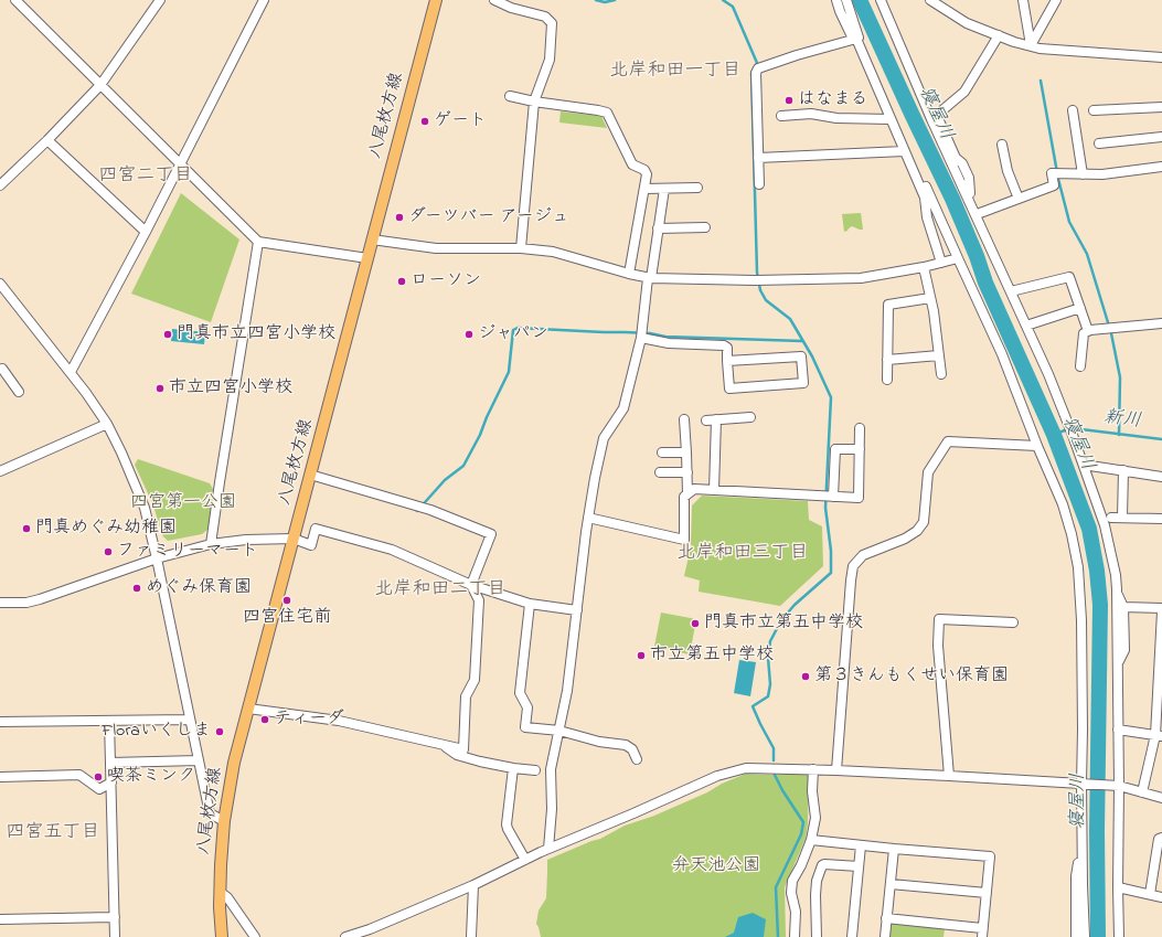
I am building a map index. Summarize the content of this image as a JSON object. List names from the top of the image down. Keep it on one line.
{"streets":{"main road":["八尾枚方線"]},"districts":["北岸和田一丁目","四宮二丁目","北岸和田三丁目","北岸和田二丁目","四宮五丁目"],"water":["寝屋川","新川"],"parks":["四宮第一公園","弁天池公園"],"places":["はなまる","ゲート","ダーツバー アージュ","ローソン","門真市立四宮小学校","ジャパン","市立四宮小学校","門真めぐみ幼稚園","ファミリーマート","めぐみ保育園","四宮住宅前","門真市立第五中学校","市立第五中学校","第３きんもくせい保育園","ティーダ","Floraいくしま","喫茶ミンク"]}
